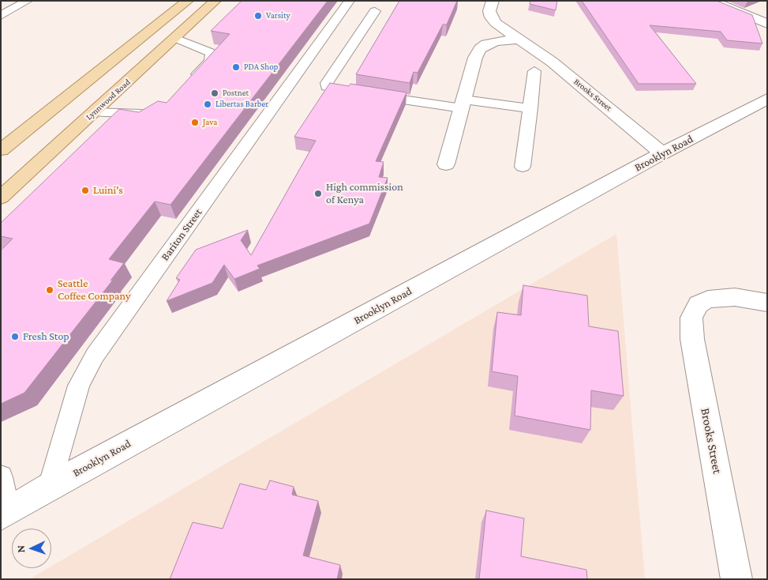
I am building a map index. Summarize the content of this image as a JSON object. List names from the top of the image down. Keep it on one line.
{"streets":{"main road":["Lynnwood Road"],"street":["Brooks Street","Brooklyn Road"],"lane":["Bariton Street"]},"crossings":[["Brooks Street","Brooklyn Road"],["Brooklyn Road","Bariton Street"]],"places":["Varsity","PDA Shop","Postnet","Libertas Barber","Java","Luini's","High commission of Kenya","Seattle Coffee Company","Fresh Stop"],"north":"left"}
